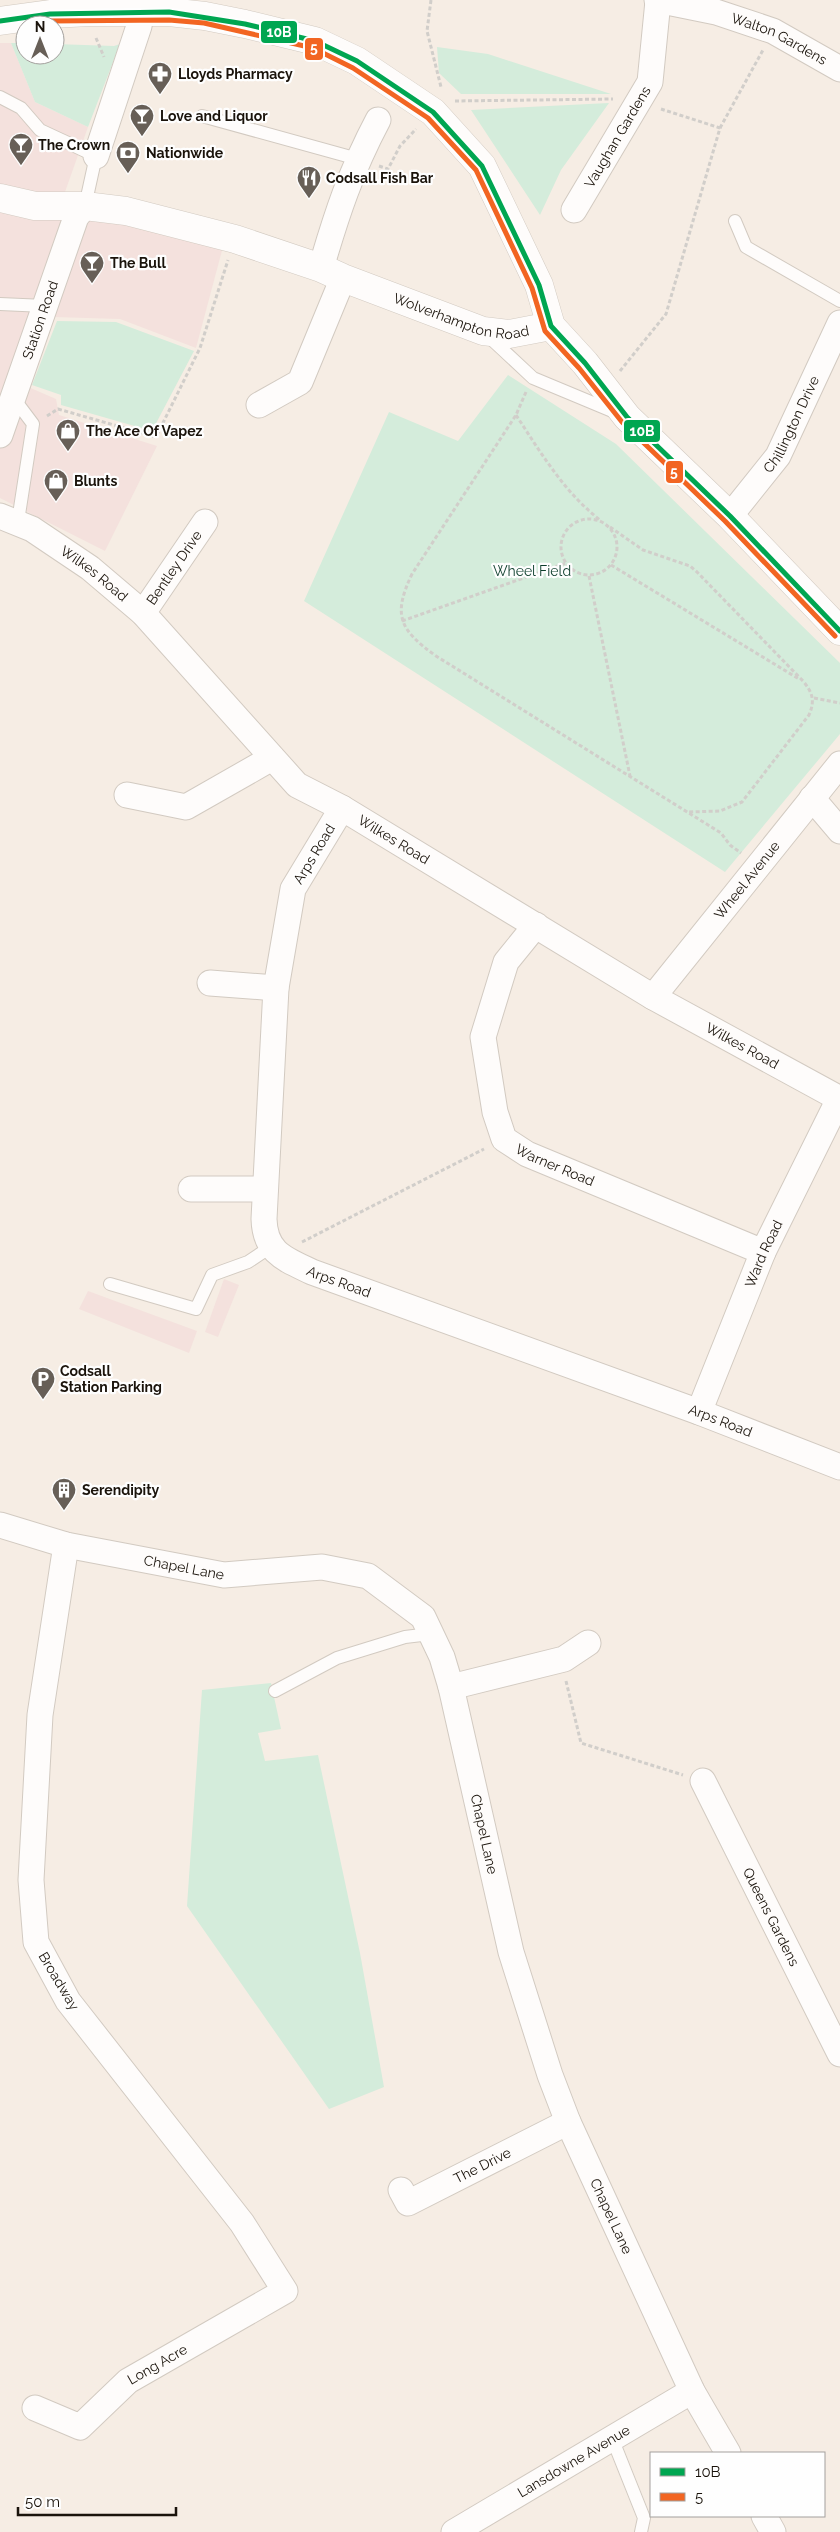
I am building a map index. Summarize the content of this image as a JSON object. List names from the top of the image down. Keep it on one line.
{"streets":{"street":["Walton Gardens","Vaughan Gardens","Wolverhampton Road","Station Road","Chillington Drive","Bentley Drive","Wilkes Road","Arps Road","Wheel Avenue","Warner Road","Ward Road","Chapel Lane","Queens Gardens","Broadway","The Drive","Long Acre","Lansdowne Avenue"]},"crossings":[["Walton Gardens","Vaughan Gardens"],["Wolverhampton Road","Station Road"],["Wolverhampton Road","Chillington Drive"],["Bentley Drive","Wilkes Road"],["Wilkes Road","Arps Road"],["Wilkes Road","Wheel Avenue"],["Wilkes Road","Warner Road"],["Wilkes Road","Ward Road"],["Arps Road","Ward Road"],["Warner Road","Ward Road"],["Chapel Lane","Broadway"],["Chapel Lane","The Drive"],["Chapel Lane","Lansdowne Avenue"],["Broadway","Long Acre"]],"parks":["Wheel Field"],"places":{"pharmacy":["Lloyds Pharmacy"],"bar":["Love and Liquor","The Crown","The Bull"],"bank":["Nationwide"],"restaurant":["Codsall Fish Bar"],"shop":["The Ace Of Vapez","Blunts"],"parking":["Codsall Station Parking"],"building":["Serendipity"]},"lines":["transit line 10B","transit line 5"],"legend":["10B","5"],"scale_bar":"50 m","north":"top"}
